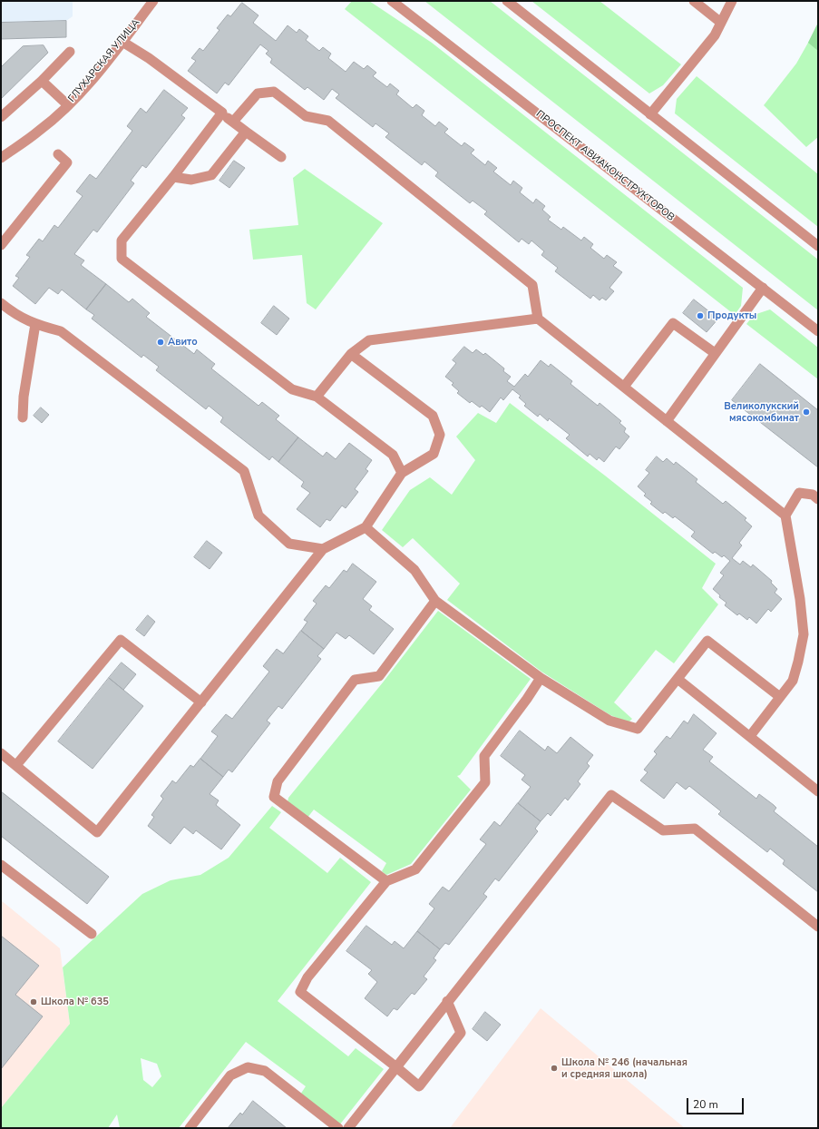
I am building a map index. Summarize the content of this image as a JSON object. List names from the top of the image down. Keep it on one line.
{"streets":{"street":["ГЛУХАРСКАЯ УЛИЦА","ПРОСПЕКТ АВИАКОНСТРУКТОРОВ"]},"places":["Продукты","Авито","Великолукский мясокомбинат","Школа № 635","Школа № 246 (начальная и средняя школа)"],"scale_bar":"20 m"}
